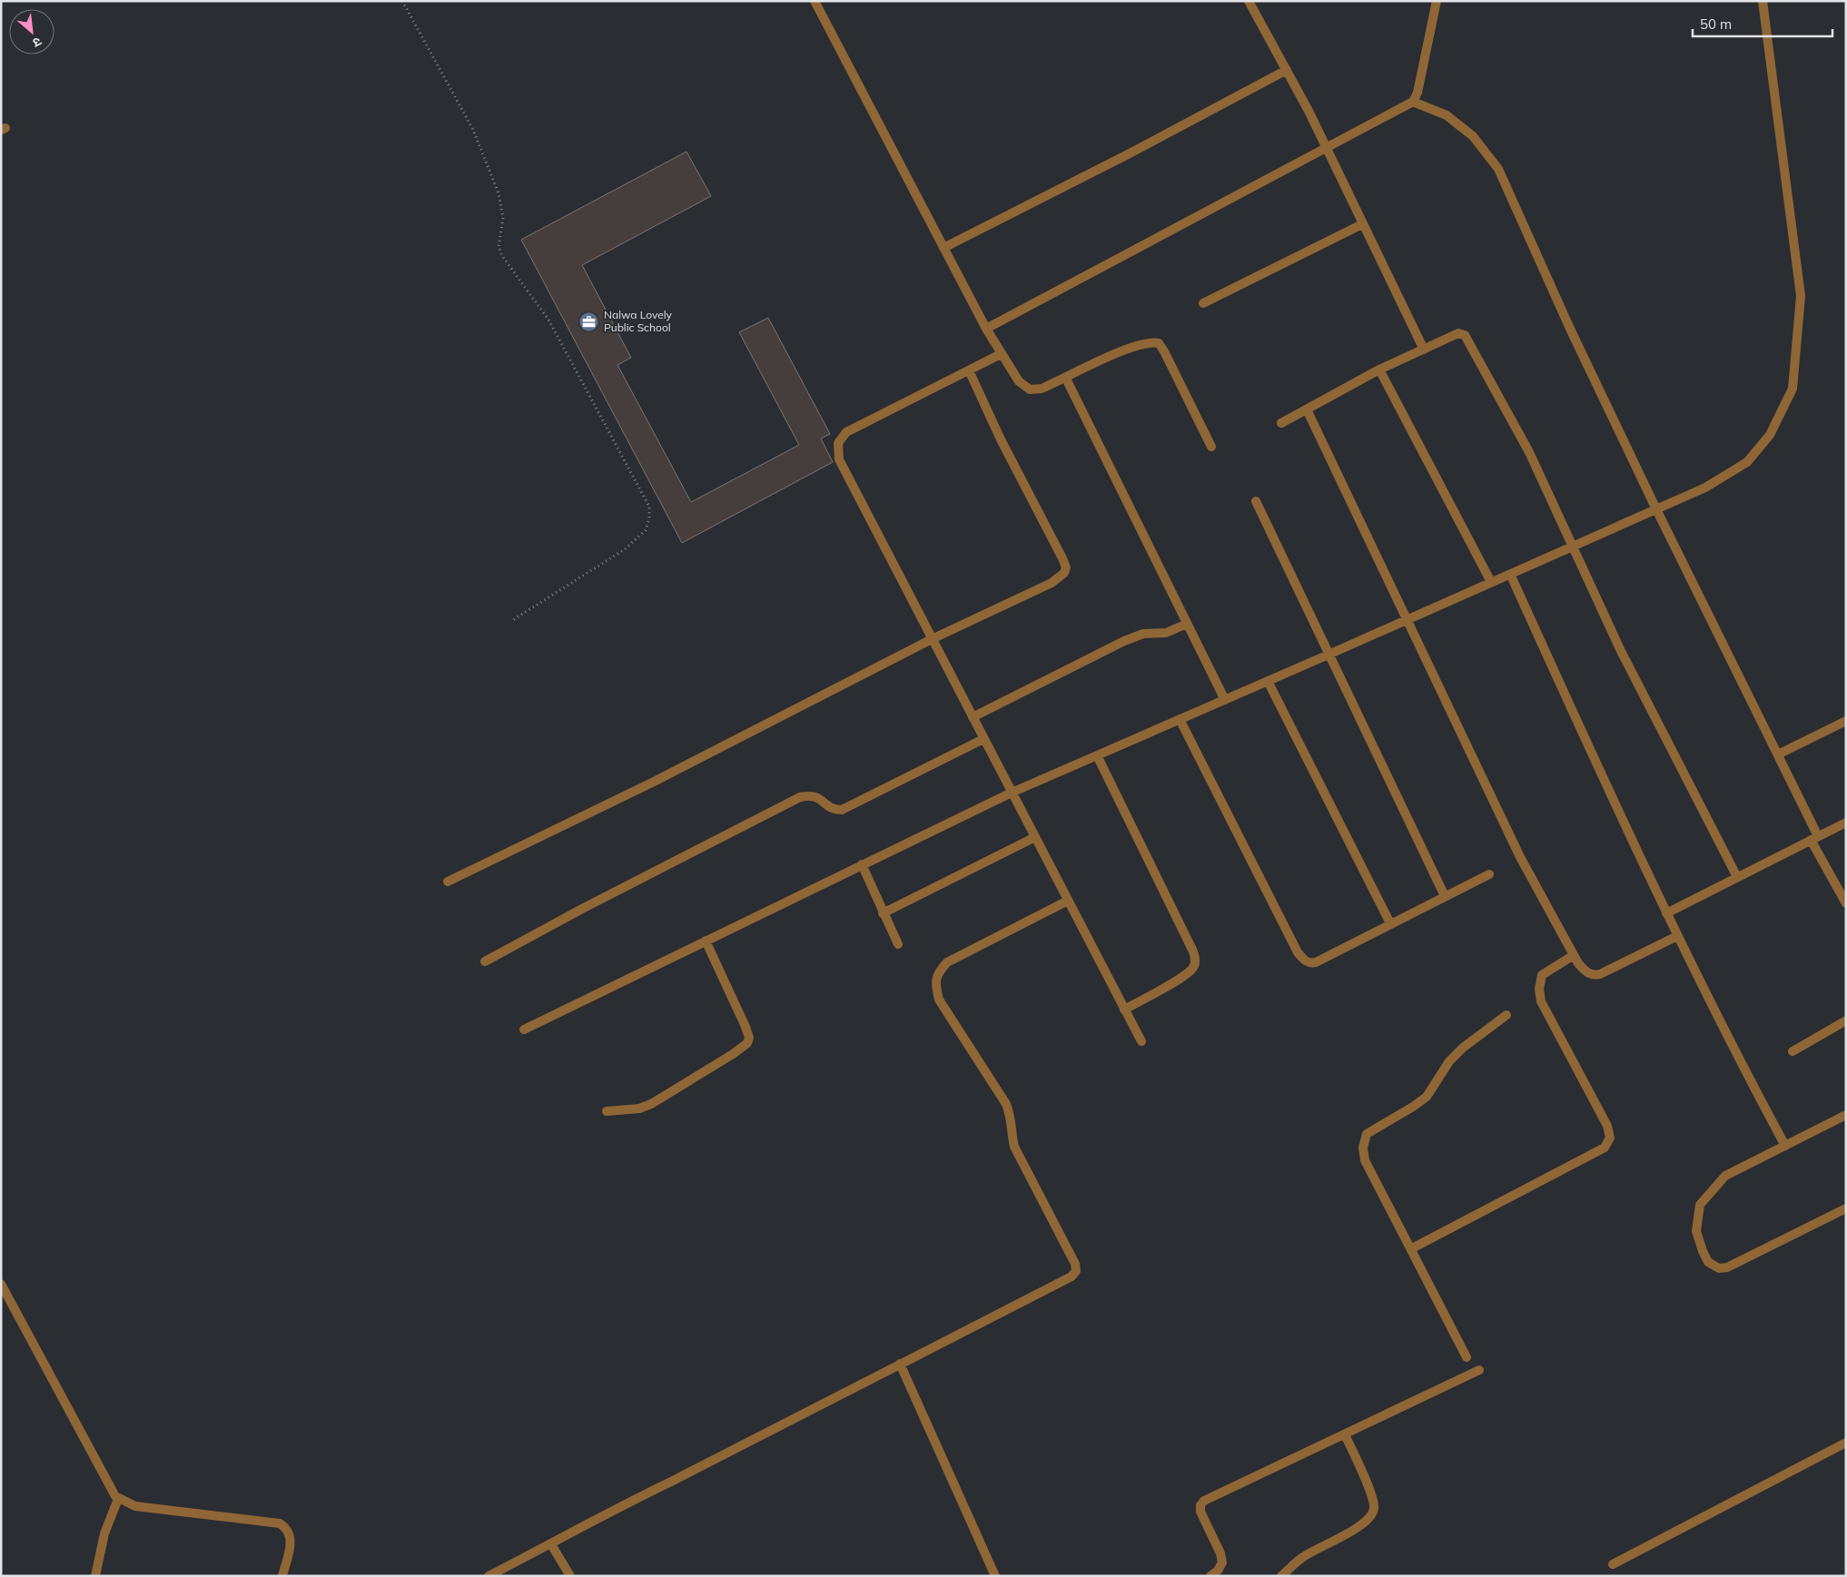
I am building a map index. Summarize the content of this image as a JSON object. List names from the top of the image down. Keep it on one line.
{"places":{"office":["Nalwa Lovely Public School"]},"scale_bar":"50 m","north":"bottom right"}
